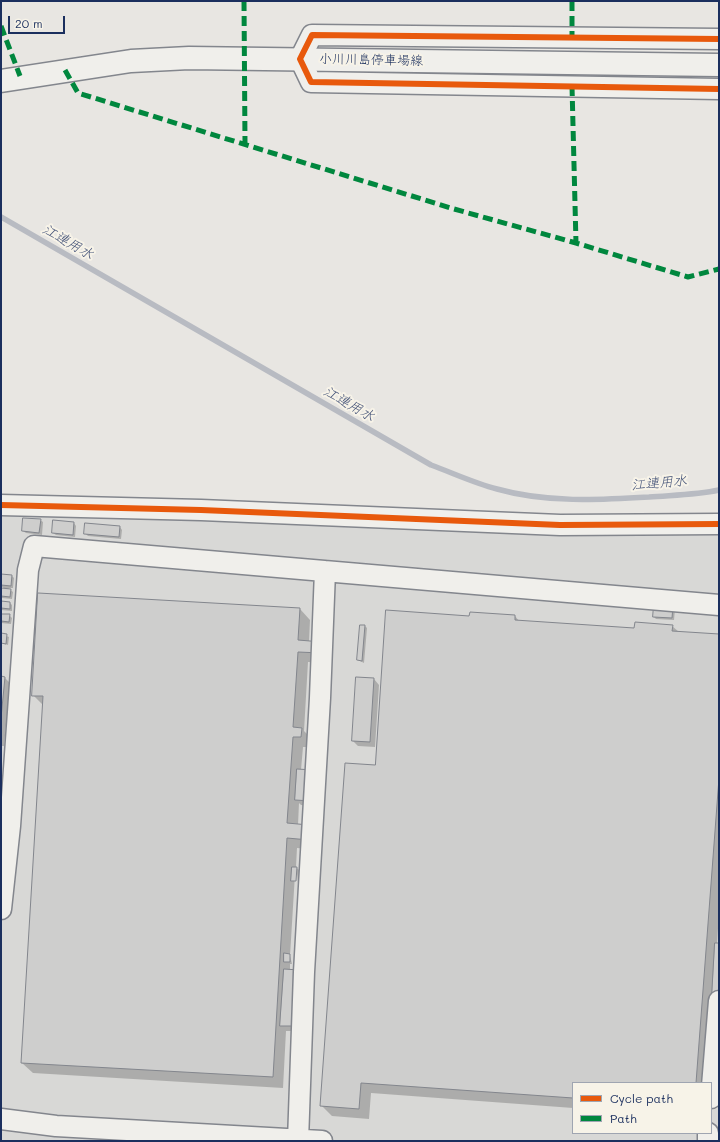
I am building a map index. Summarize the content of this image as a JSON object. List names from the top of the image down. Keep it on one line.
{"streets":{"main road":["小川川島停車場線"]},"water":["江連用水"],"legend":["Cycle path","Path"],"scale_bar":"20 m"}
